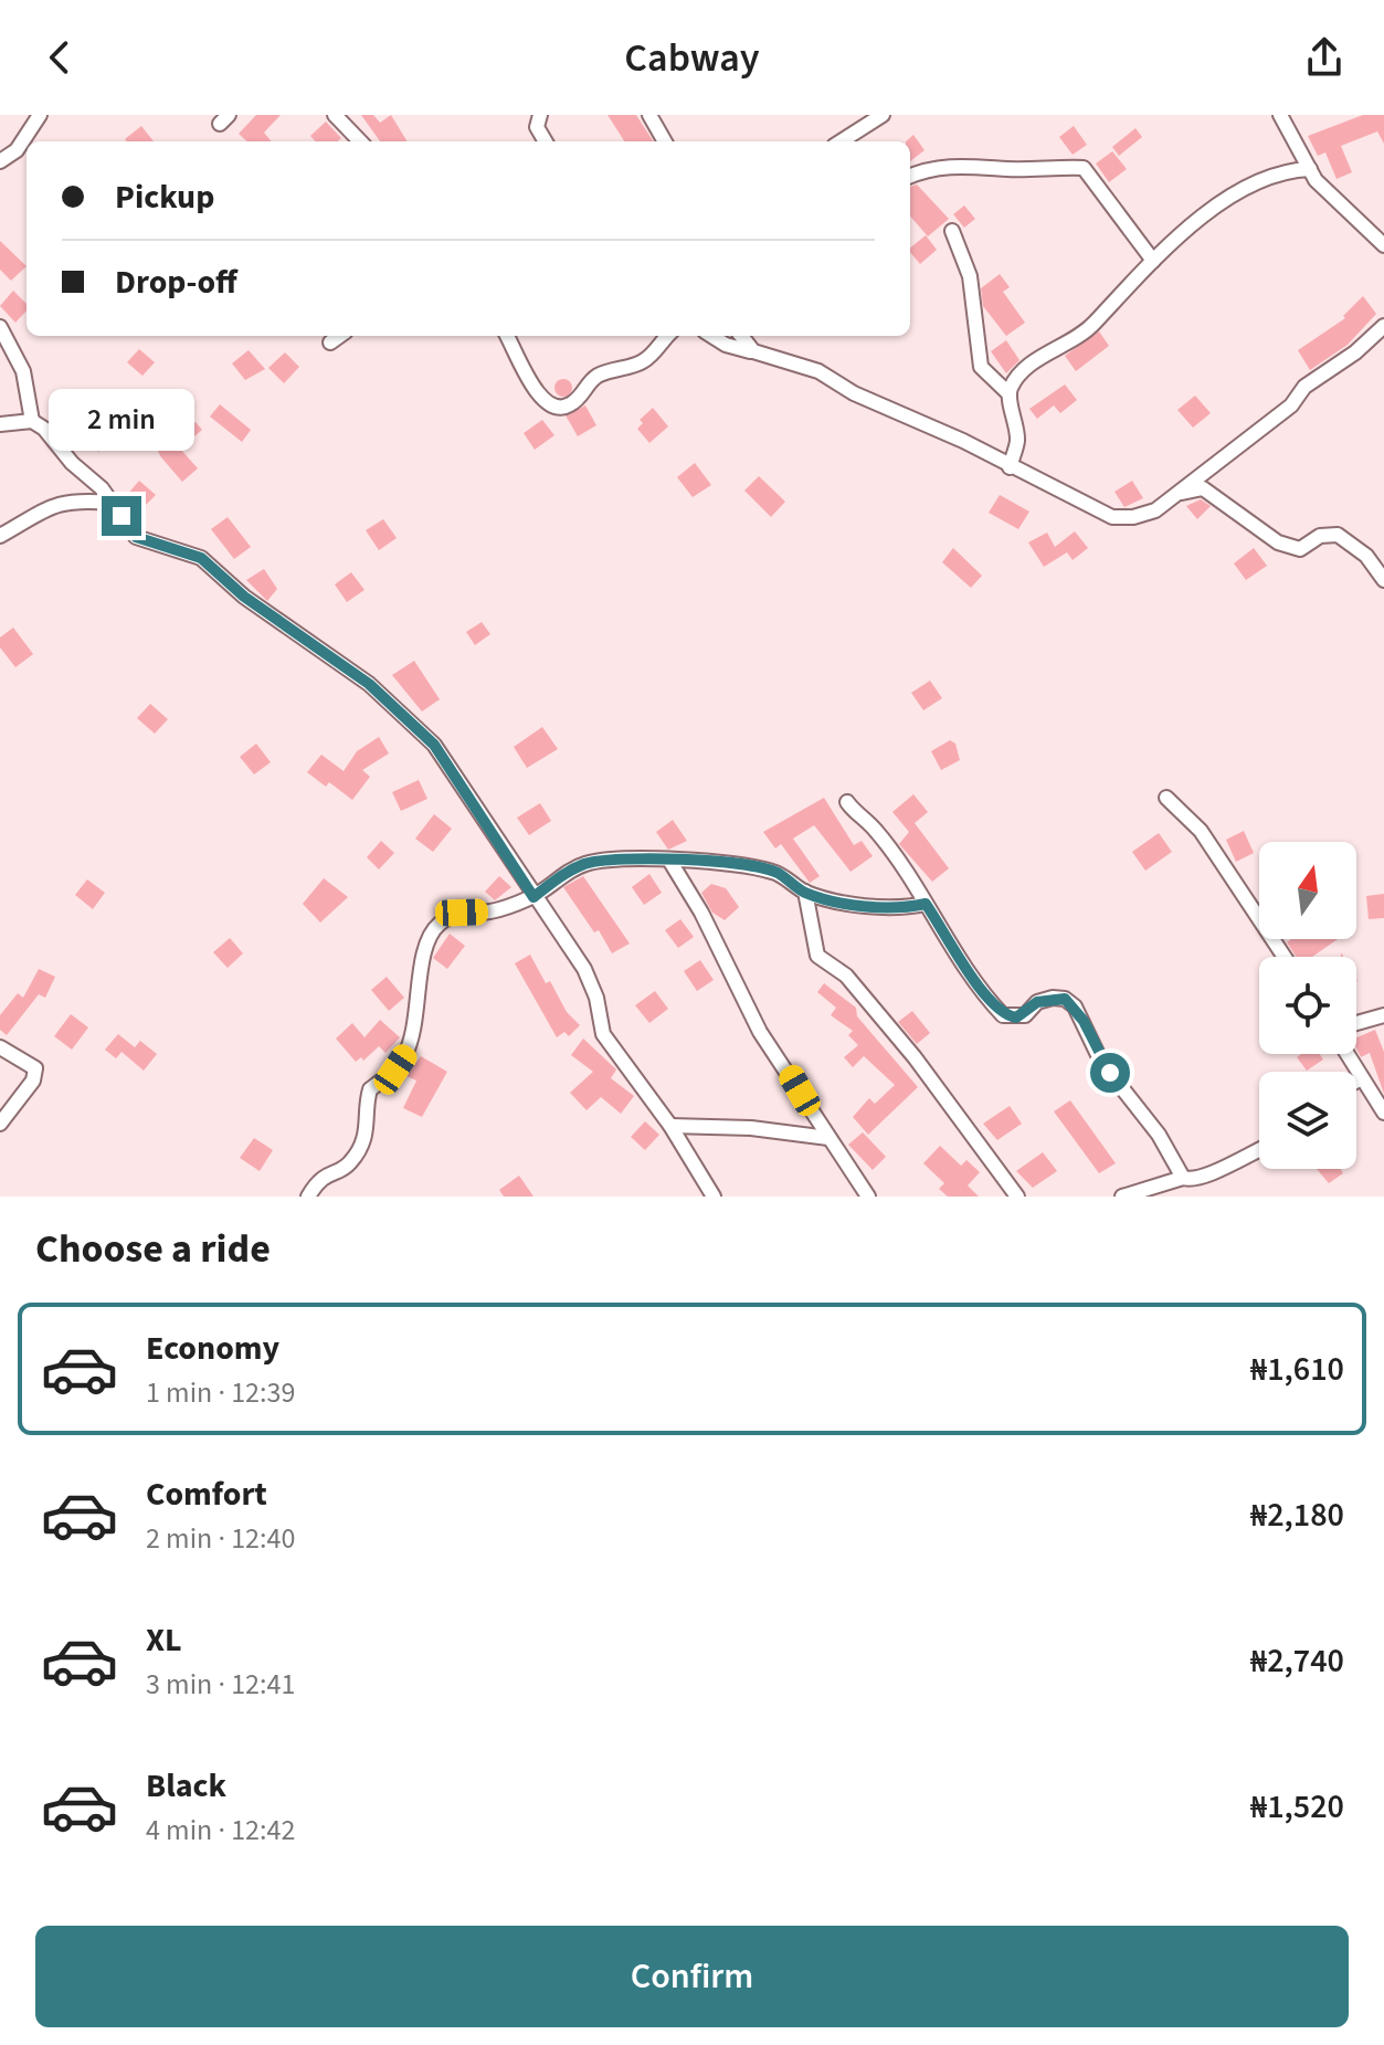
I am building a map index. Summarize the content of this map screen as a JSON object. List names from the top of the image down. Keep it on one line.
{"north":"top","page":{"header":"Cabway","banner":["Pickup","Drop-off"],"bubble":"2 min","heading":"Choose a ride","list":[{"name":"Economy","note":"1 min · 12:39","value":"₦1,610"},{"name":"Comfort","note":"2 min · 12:40","value":"₦2,180"},{"name":"XL","note":"3 min · 12:41","value":"₦2,740"},{"name":"Black","note":"4 min · 12:42","value":"₦1,520"}],"buttons":"Confirm"}}
